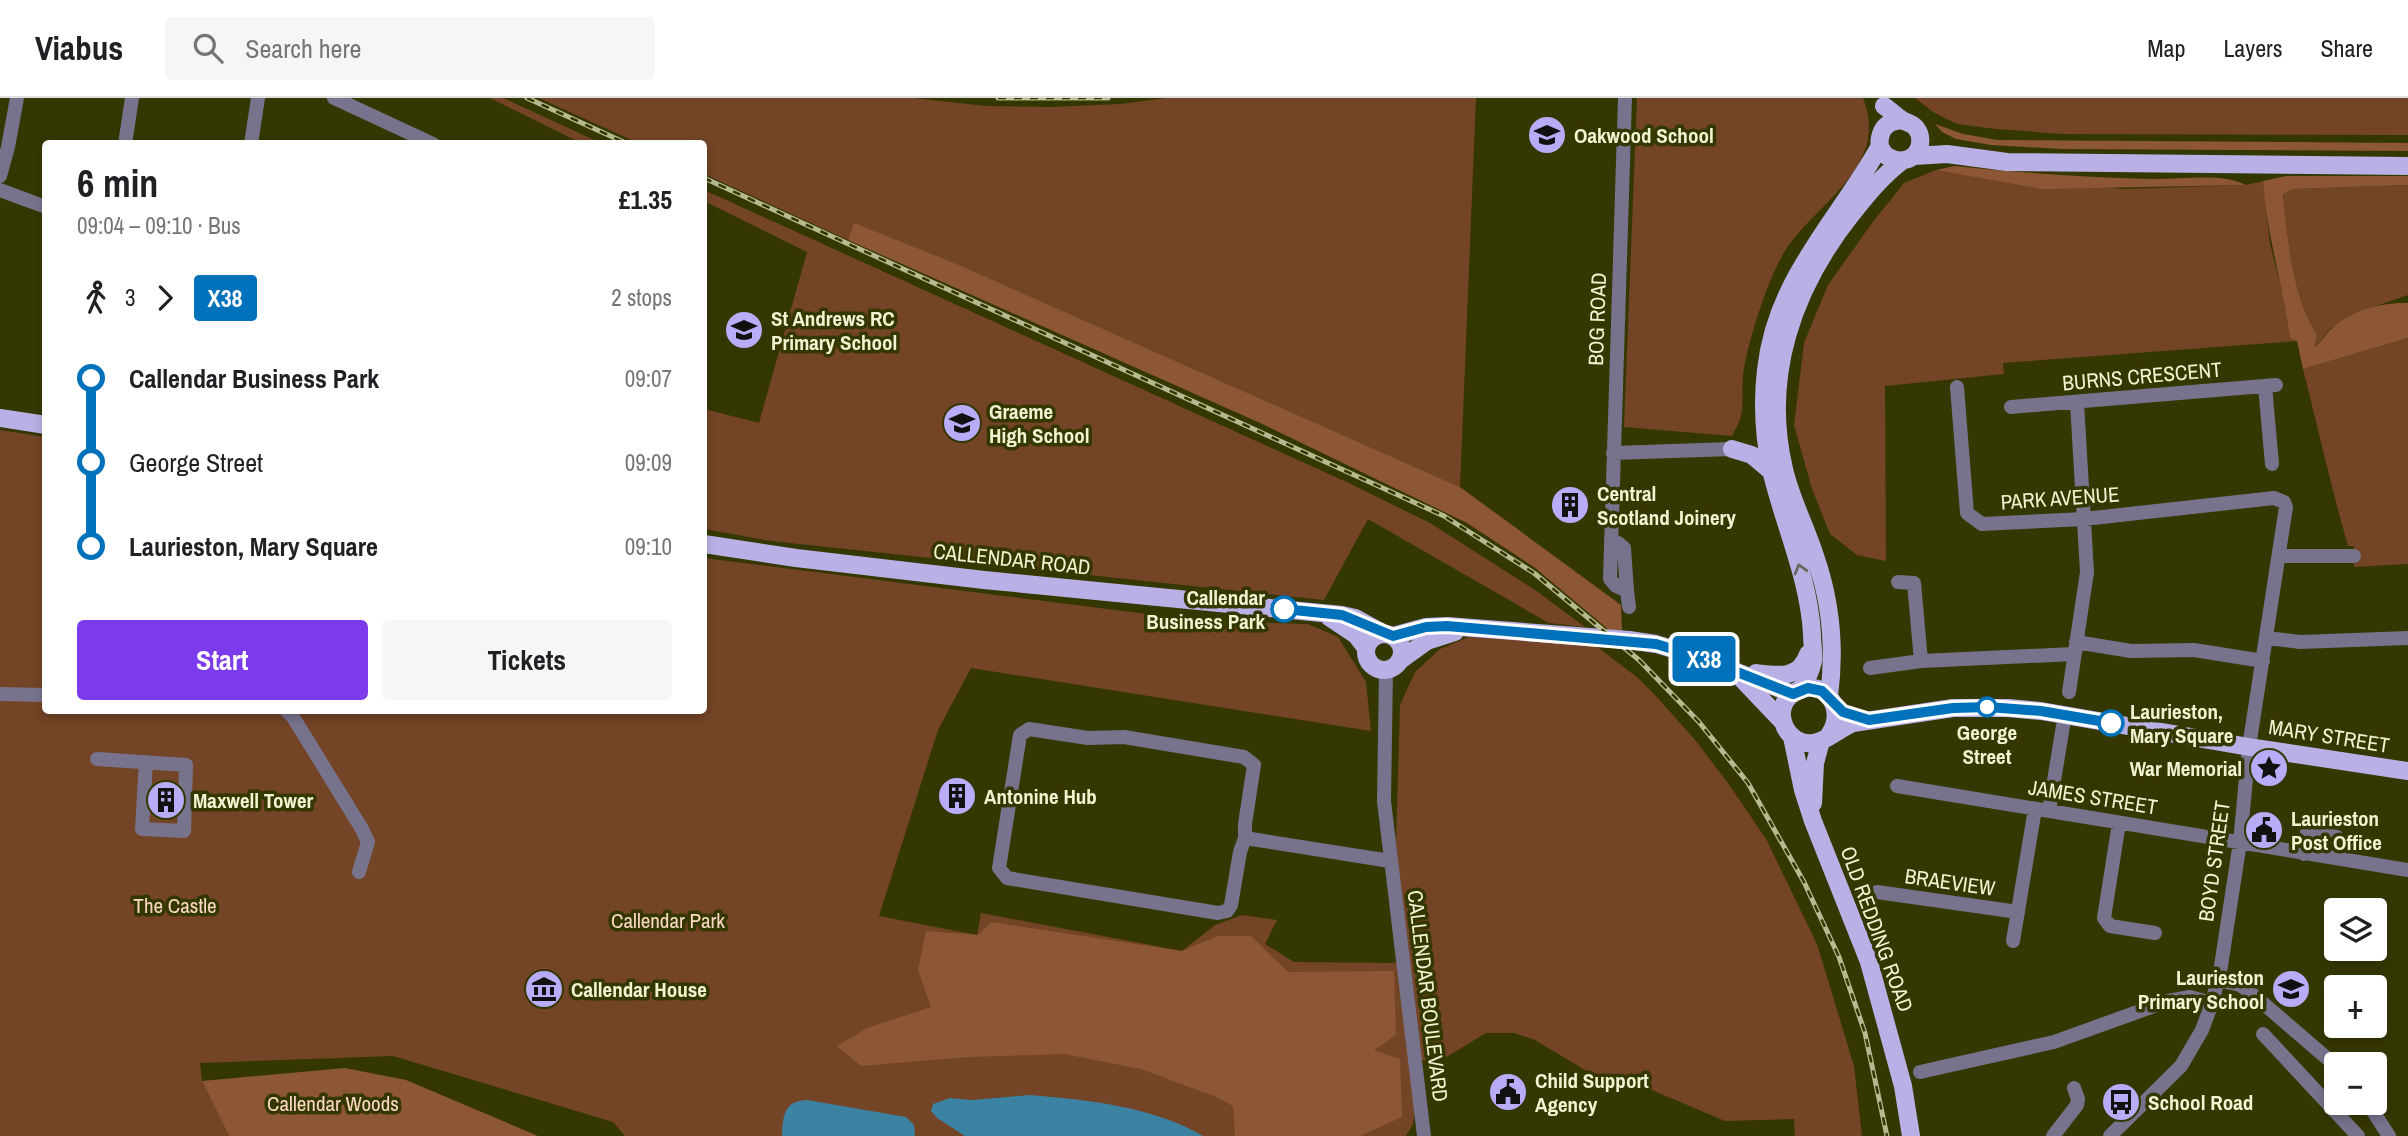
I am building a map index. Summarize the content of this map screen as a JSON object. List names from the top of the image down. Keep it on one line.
{"streets":{"main road":["CALLENDAR ROAD","MARY STREET","OLD REDDING ROAD"],"street":["BOG ROAD","BURNS CRESCENT","PARK AVENUE","JAMES STREET","BOYD STREET","BRAEVIEW","CALLENDAR BOULEVARD"]},"crossings":[["PARK AVENUE","BOYD STREET"],["CALLENDAR ROAD","CALLENDAR BOULEVARD"],["MARY STREET","BOYD STREET"],["MARY STREET","OLD REDDING ROAD"],["JAMES STREET","BOYD STREET"]],"parks":["The Castle","Callendar Park","Callendar Woods"],"places":{"school or university":["Oakwood School","St Andrews RC Primary School","Graeme High School","Laurieston Primary School"],"building":["Central Scotland Joinery","Antonine Hub","Maxwell Tower"],"other":["Callendar Business Park","George Street","Laurieston, Mary Square"],"place":["War Memorial"],"public building":["Laurieston Post Office","Child Support Agency"],"museum":["Callendar House"],"bus stop":["School Road"]},"lines":["bus line X38"],"page":{"header":"Viabus","search":"Search here","nav":["Map","Layers","Share"],"on_map":"X38","heading":["6 min","09:04 – 09:10 · Bus","£1.35"],"legs":["3","X38","2 stops"],"list":[{"name":"Callendar Business Park","value":"09:07"},{"name":"George Street","value":"09:09"},{"name":"Laurieston, Mary Square","value":"09:10"}],"buttons":["Start","Tickets"],"map_buttons":["+","−"]}}
